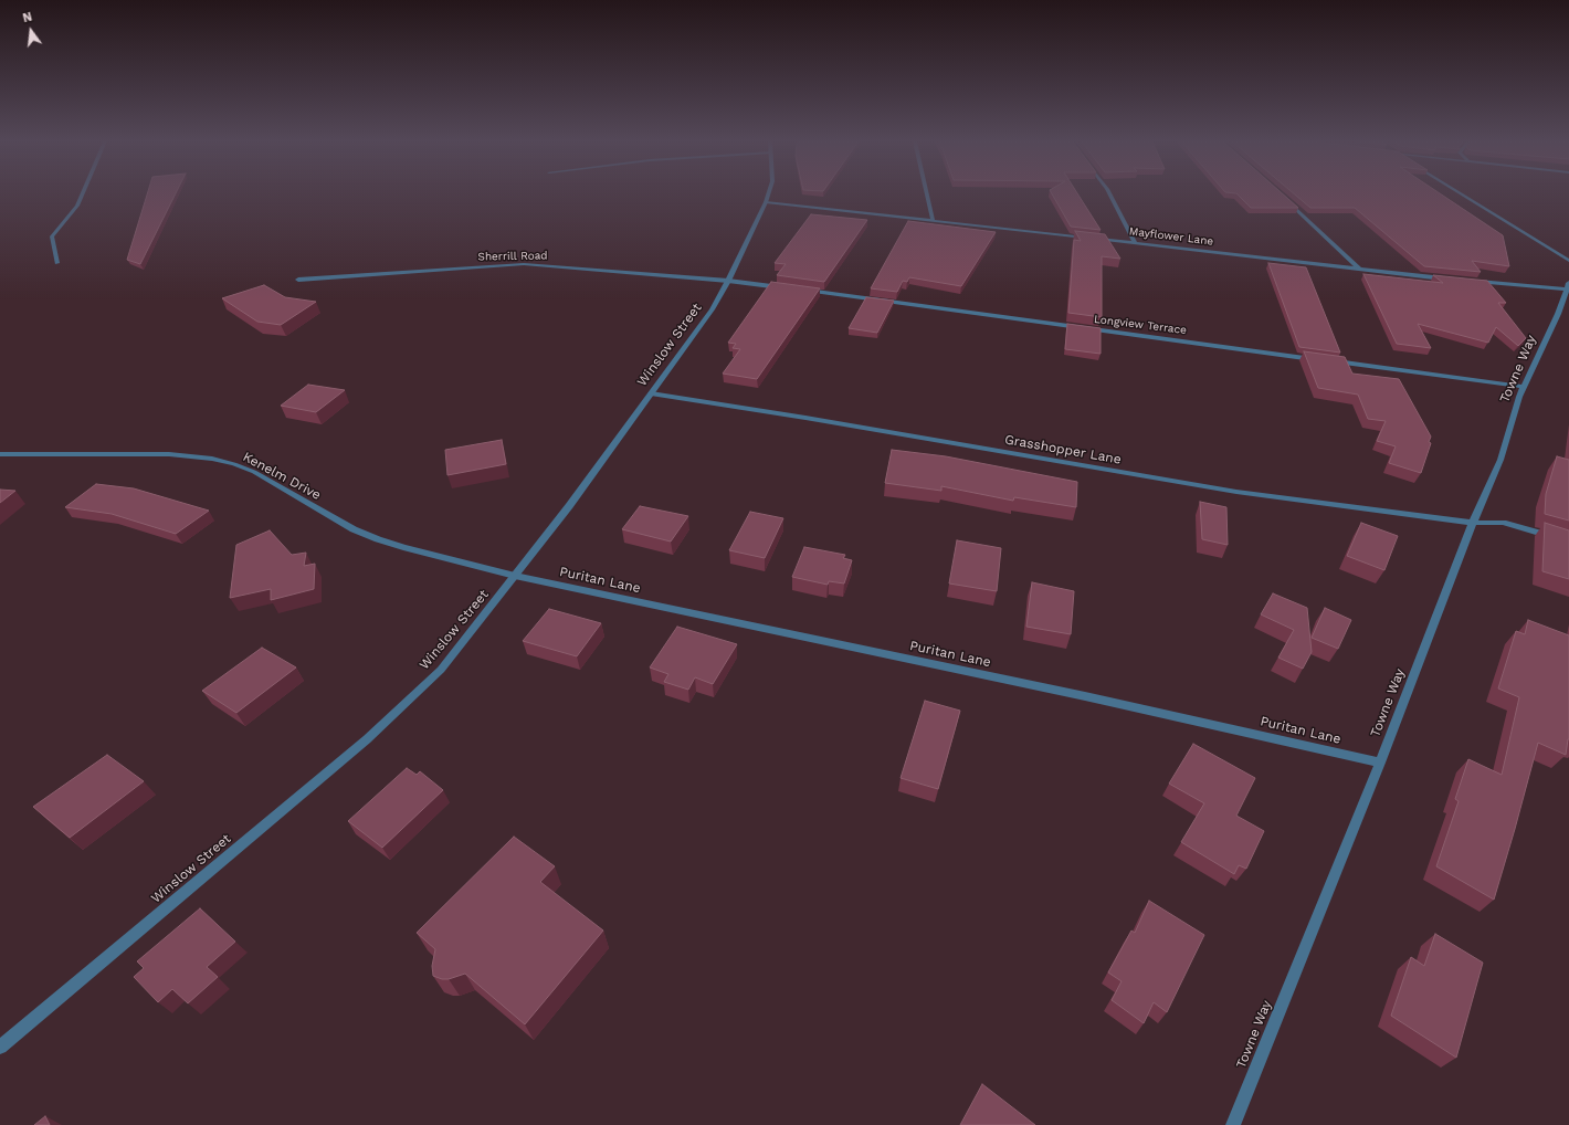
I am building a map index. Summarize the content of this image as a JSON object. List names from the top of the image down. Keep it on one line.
{"streets":{"street":["Mayflower Lane","Sherrill Road","Longview Terrace","Winslow Street","Towne Way","Grasshopper Lane","Kenelm Drive","Puritan Lane"]},"crossings":[["Mayflower Lane","Winslow Street"],["Sherrill Road","Winslow Street"],["Winslow Street","Grasshopper Lane"],["Winslow Street","Kenelm Drive"],["Winslow Street","Puritan Lane"],["Towne Way","Grasshopper Lane"],["Towne Way","Puritan Lane"],["Kenelm Drive","Puritan Lane"]],"north":"top"}
